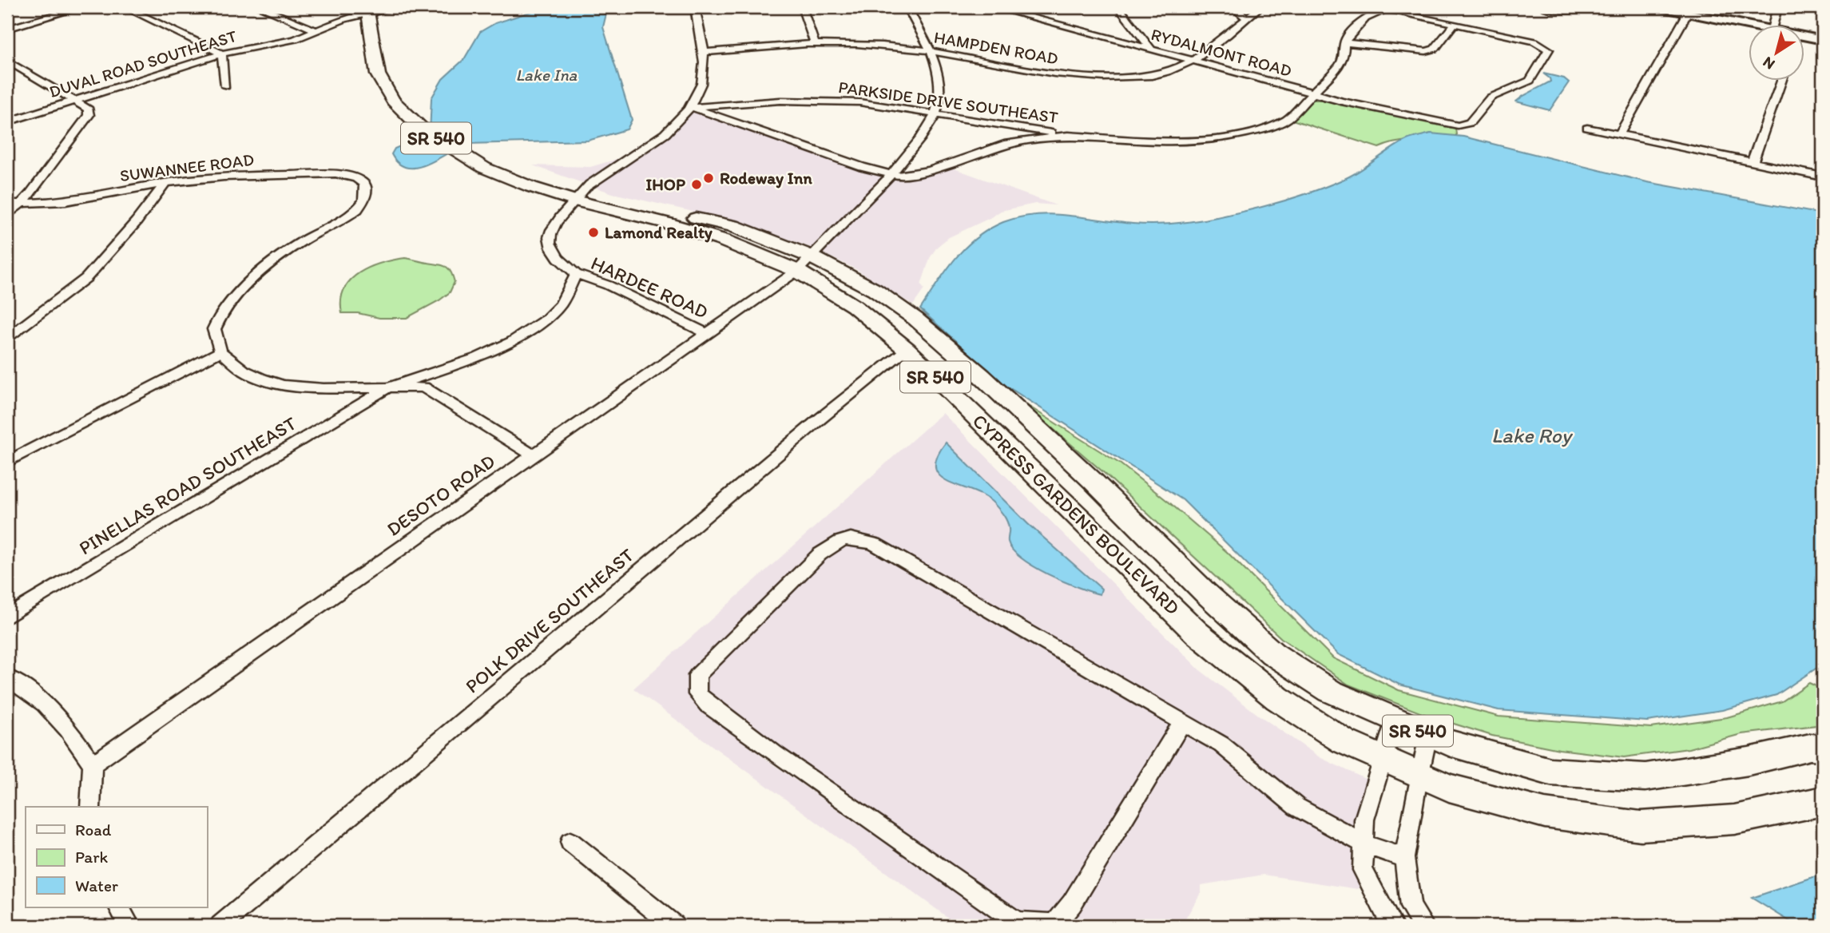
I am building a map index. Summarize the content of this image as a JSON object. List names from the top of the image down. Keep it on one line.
{"streets":{"main road":["SR 540","CYPRESS GARDENS BOULEVARD"],"street":["HAMPDEN ROAD","RYDALMONT ROAD","DUVAL ROAD SOUTHEAST","PARKSIDE DRIVE SOUTHEAST","SUWANNEE ROAD","HARDEE ROAD","PINELLAS ROAD SOUTHEAST","DESOTO ROAD","POLK DRIVE SOUTHEAST"]},"crossings":[["HAMPDEN ROAD","RYDALMONT ROAD"],["DUVAL ROAD SOUTHEAST","CYPRESS GARDENS BOULEVARD"],["PARKSIDE DRIVE SOUTHEAST","DESOTO ROAD"],["HARDEE ROAD","DESOTO ROAD"],["DESOTO ROAD","CYPRESS GARDENS BOULEVARD"],["CYPRESS GARDENS BOULEVARD","POLK DRIVE SOUTHEAST"]],"water":["Lake Ina","Lake Roy"],"places":["Rodeway Inn","IHOP","Lamond Realty"],"legend":["Road","Park","Water"],"north":"bottom left"}
